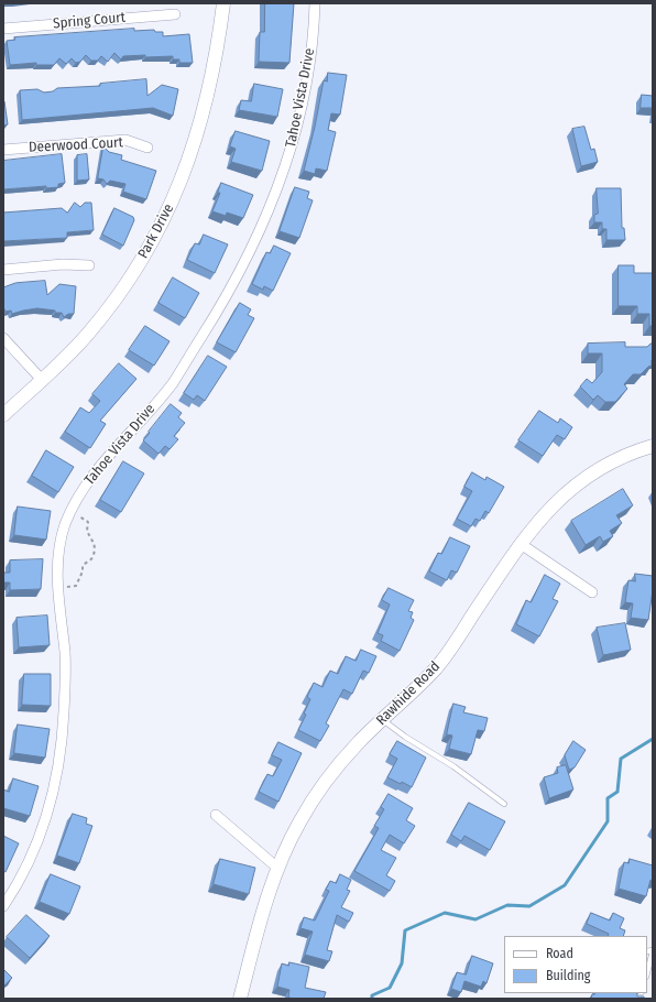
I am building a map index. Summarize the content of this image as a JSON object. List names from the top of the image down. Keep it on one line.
{"streets":{"street":["Spring Court","Tahoe Vista Drive","Deerwood Court","Park Drive","Rawhide Road"]},"legend":["Road","Building"]}
